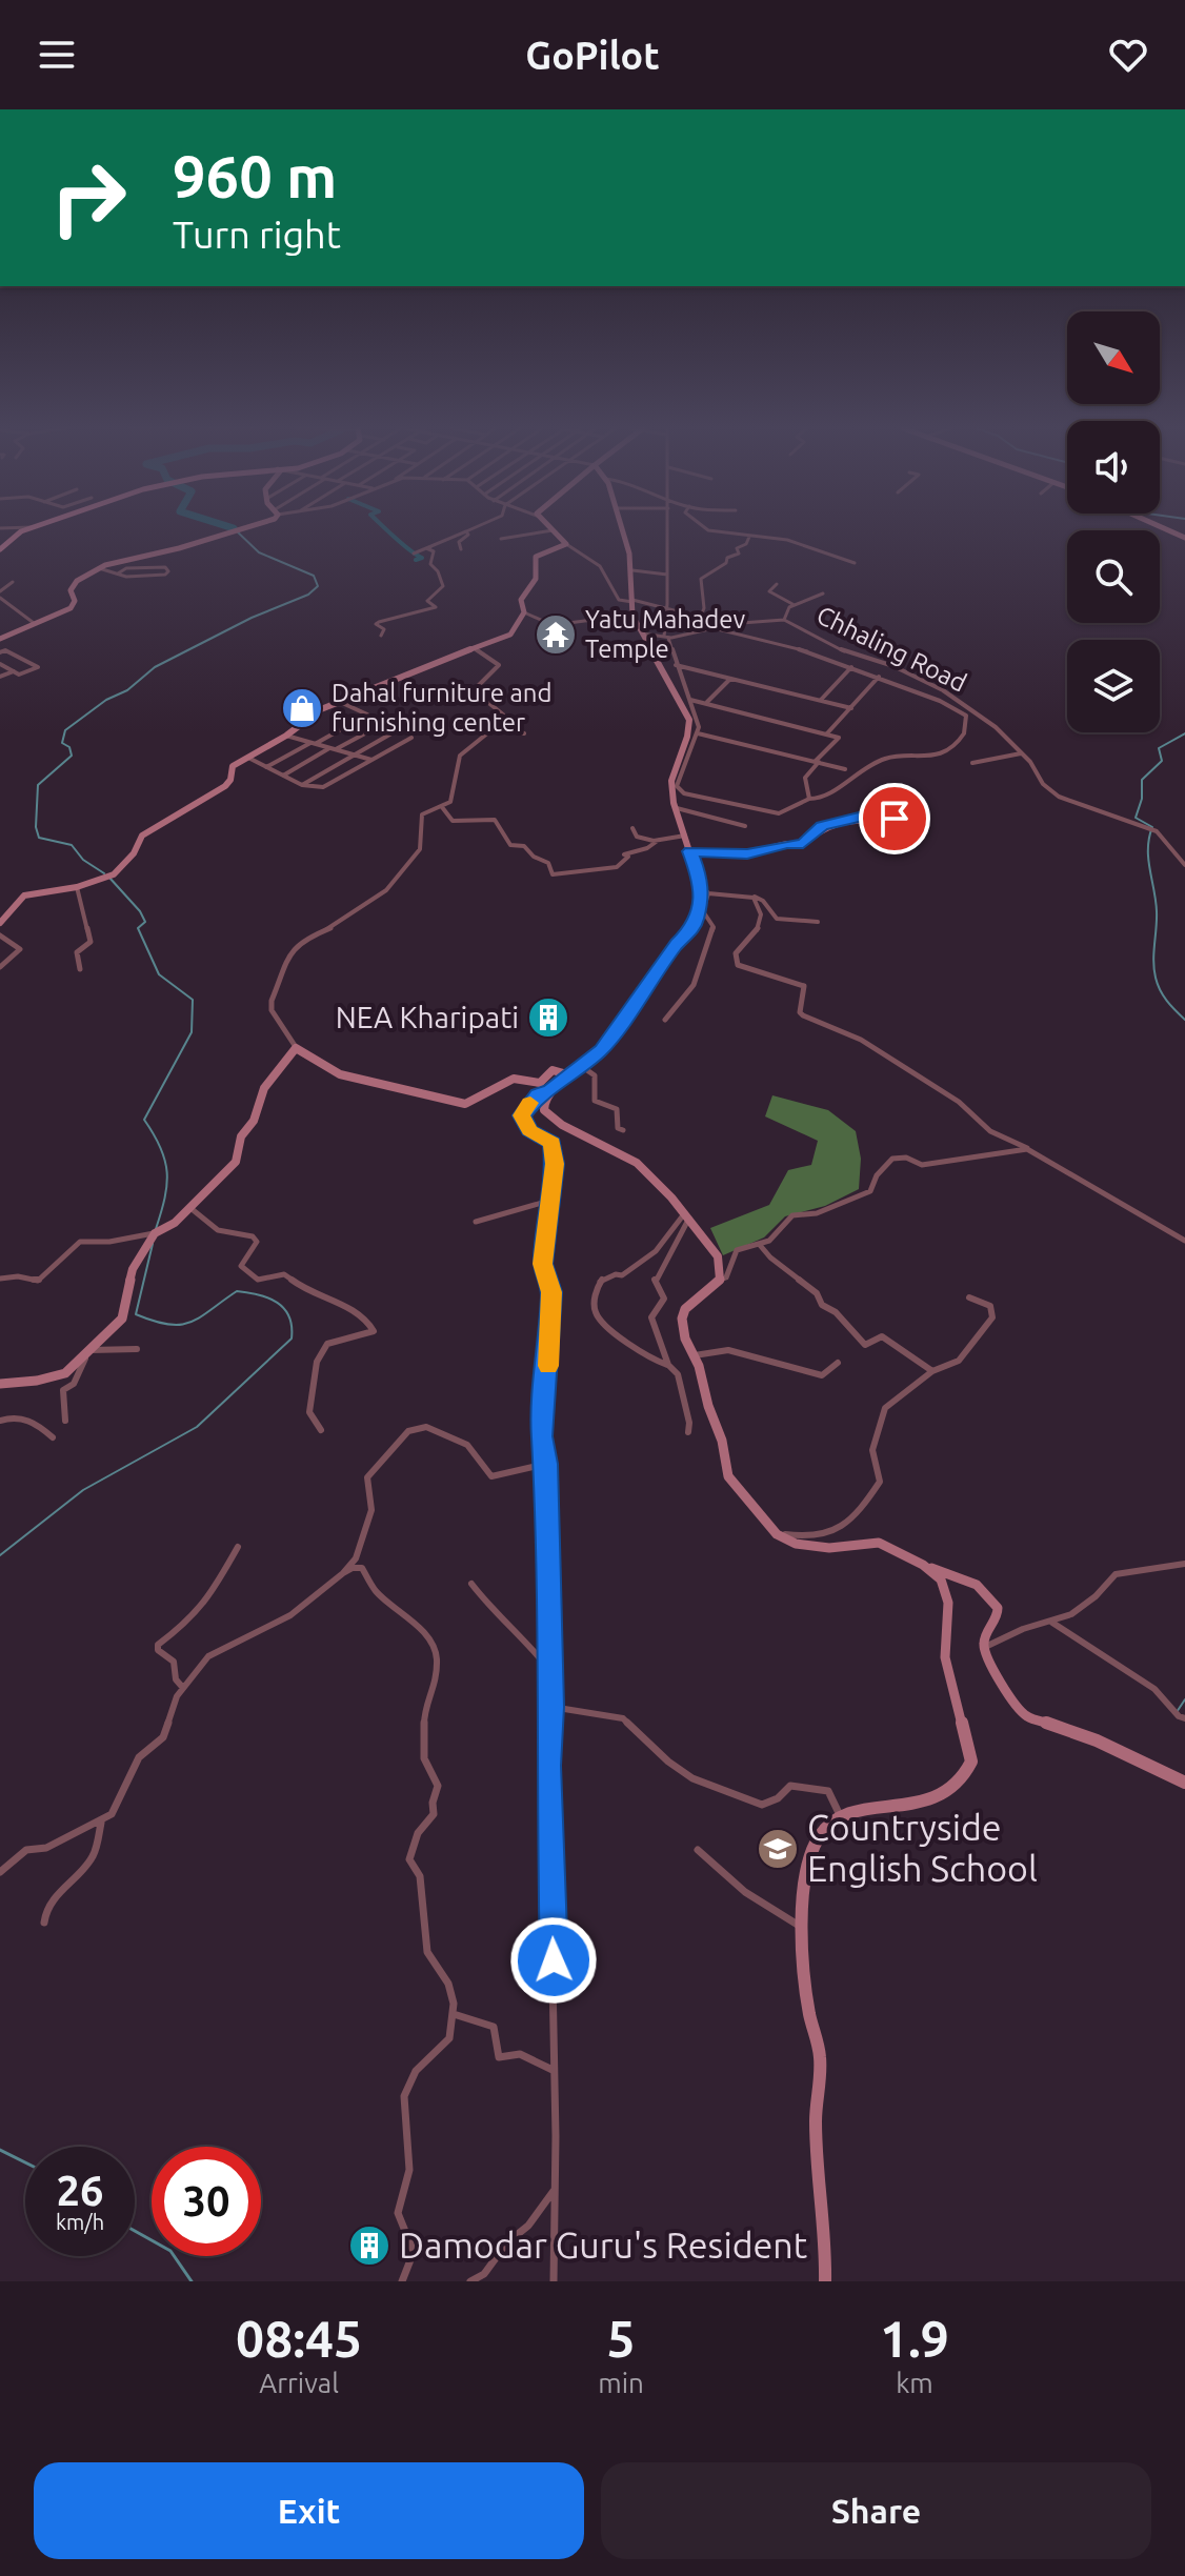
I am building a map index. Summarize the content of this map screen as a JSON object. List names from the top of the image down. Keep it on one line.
{"streets":{"street":["Chhaling Road"]},"places":{"temple":["Yatu Mahadev Temple"],"shop":["Dahal furniture and furnishing center"],"building":["NEA Kharipati","Damodar Guru's Resident"],"school or university":["Countryside English School"]},"north":"bottom right","page":{"header":"GoPilot","turn":["960 m","Turn right"],"speed":"26 km/h","limit":"30","eta":["08:45","Arrival","5","min","1.9","km"],"buttons":["Exit","Share"]}}
